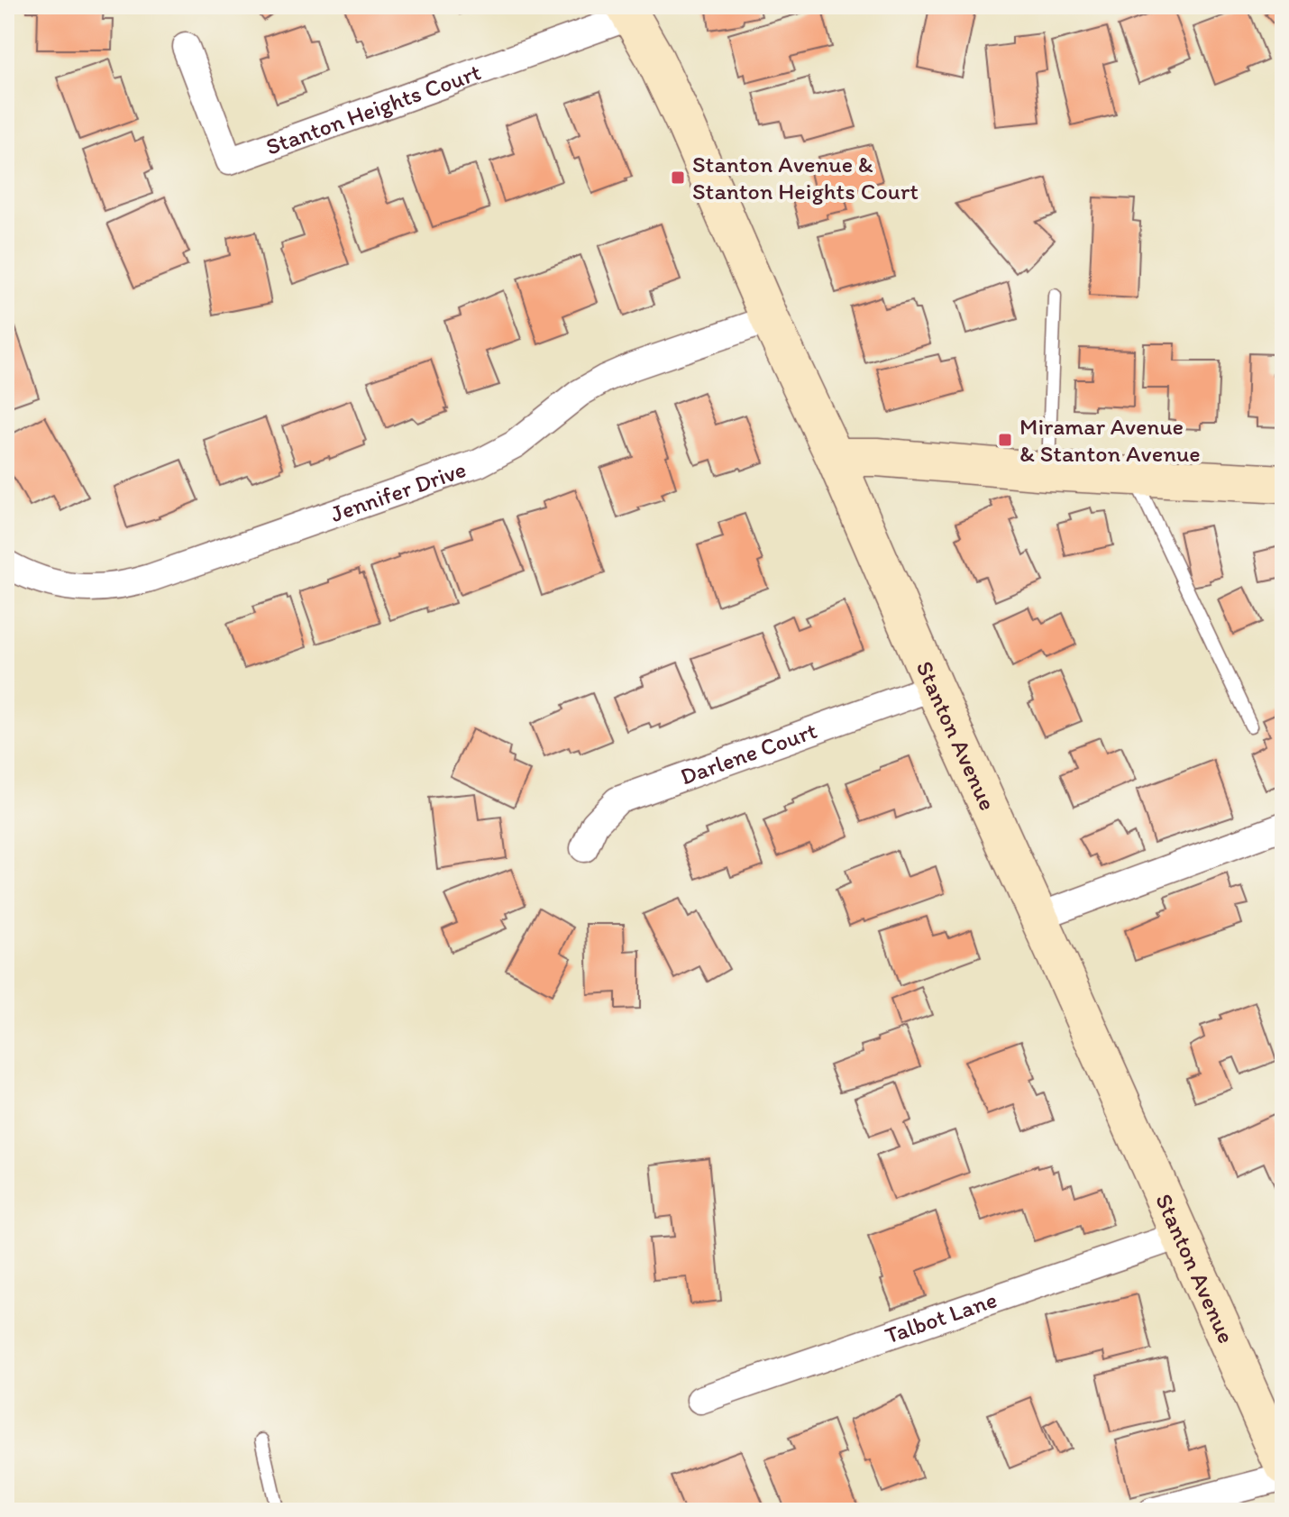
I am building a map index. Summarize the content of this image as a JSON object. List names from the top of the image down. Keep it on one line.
{"streets":{"street":["Stanton Heights Court","Jennifer Drive","Stanton Avenue","Darlene Court","Talbot Lane"]},"crossings":[["Stanton Heights Court","Stanton Avenue"],["Jennifer Drive","Stanton Avenue"],["Stanton Avenue","Darlene Court"],["Stanton Avenue","Talbot Lane"]],"places":{"transit":["Stanton Avenue & Stanton Heights Court","Miramar Avenue & Stanton Avenue"]}}
